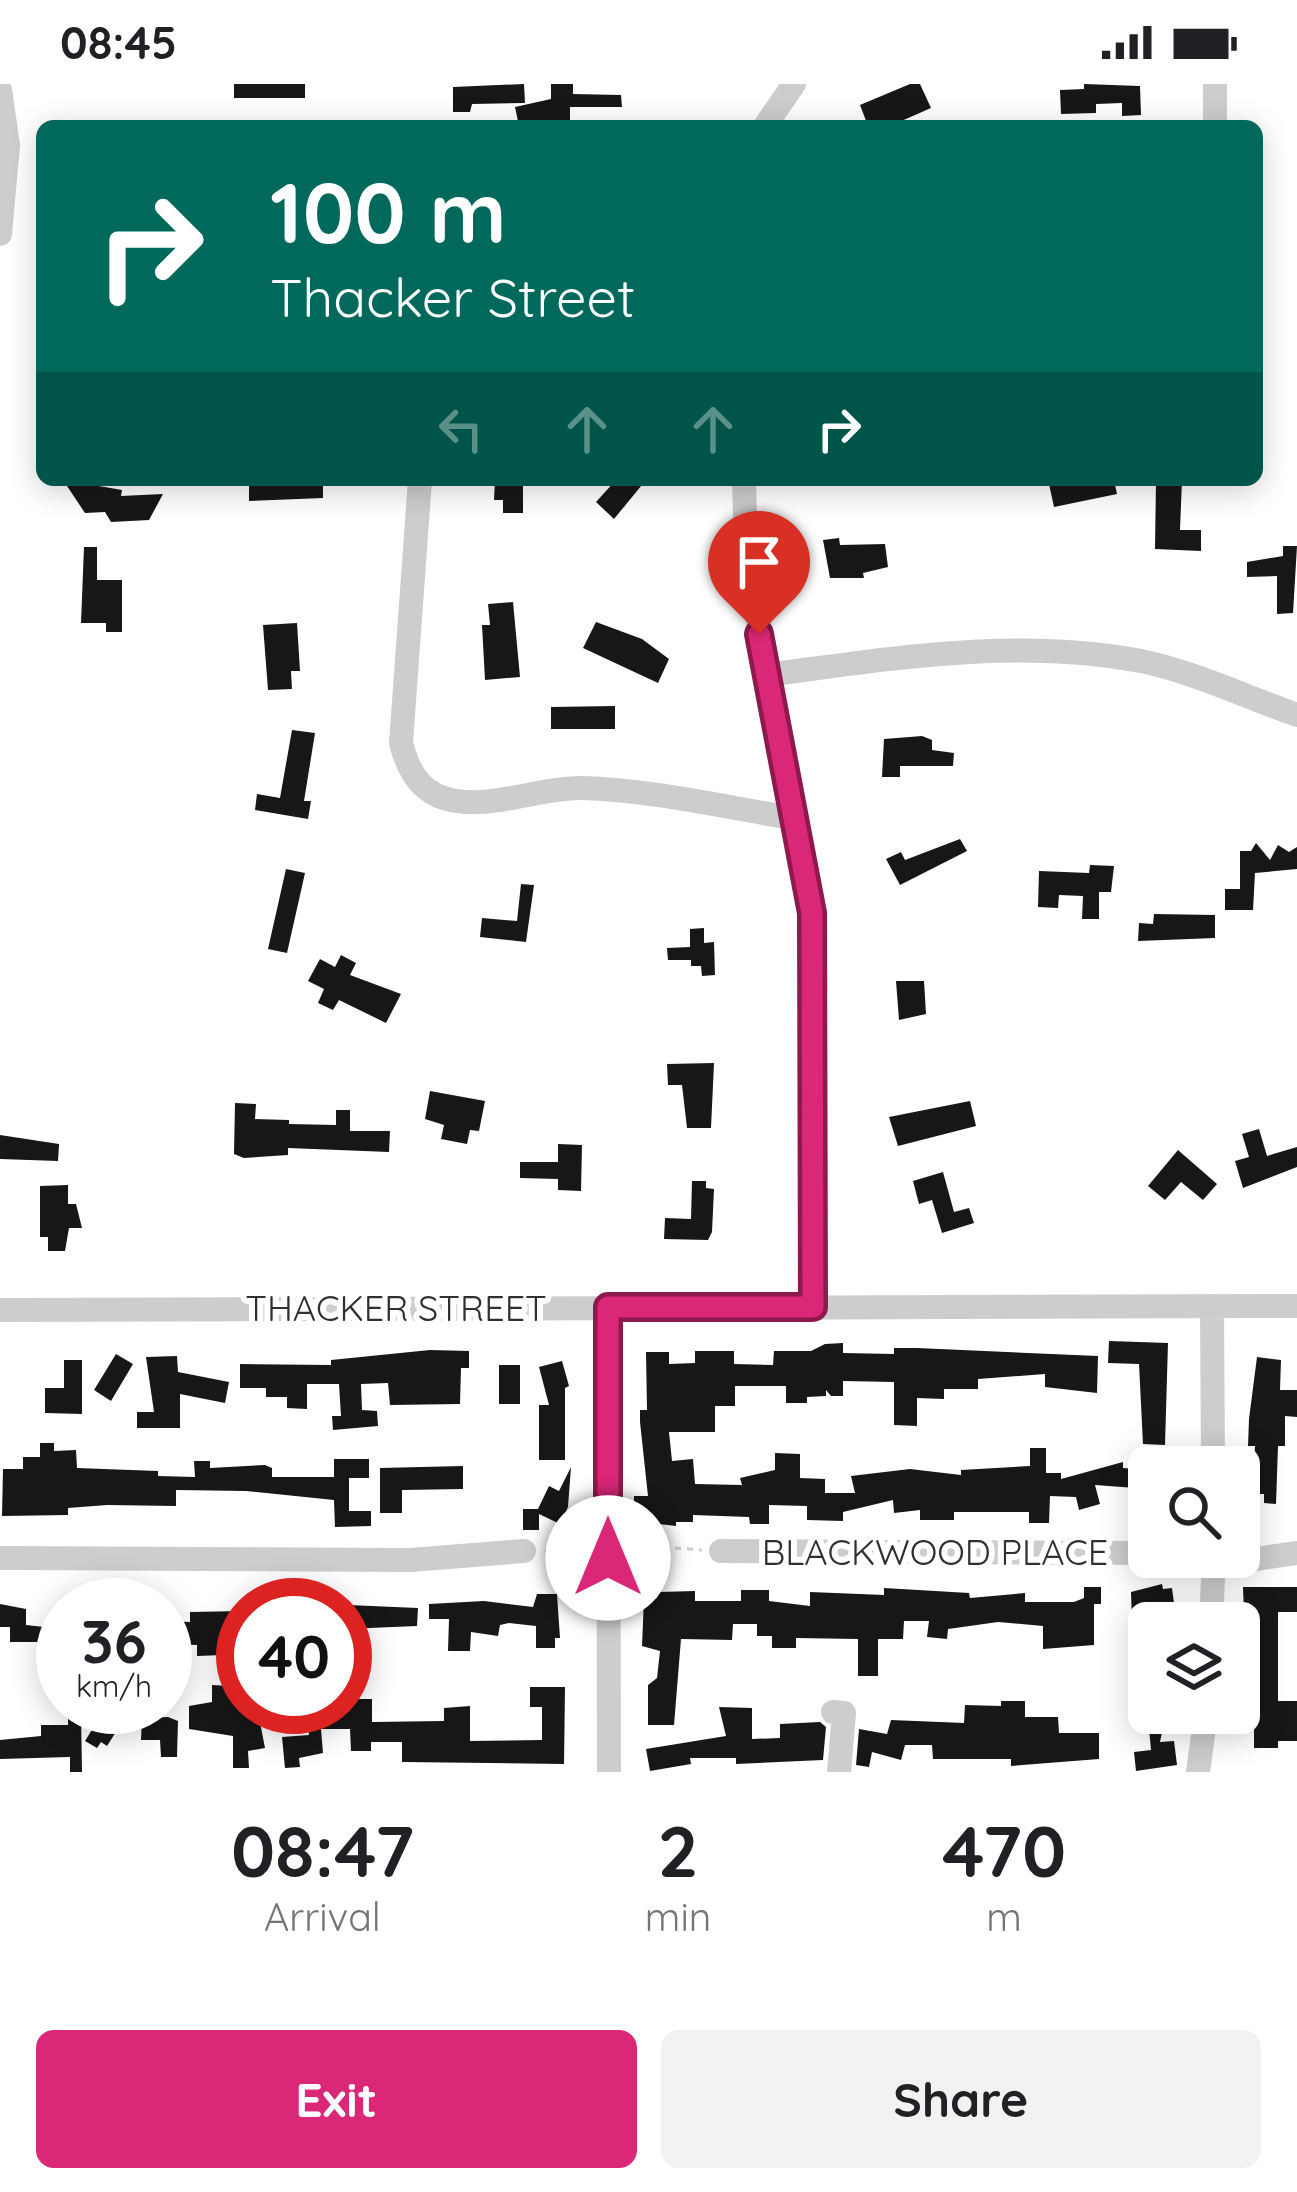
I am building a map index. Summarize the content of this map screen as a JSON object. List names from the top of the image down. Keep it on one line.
{"streets":{"street":["THACKER STREET","BLACKWOOD PLACE"]},"page":{"status":"08:45","turn":["100 m","Thacker Street"],"speed":"36 km/h","limit":"40","eta":["08:47","Arrival","2","min","470","m"],"buttons":["Exit","Share"]}}
